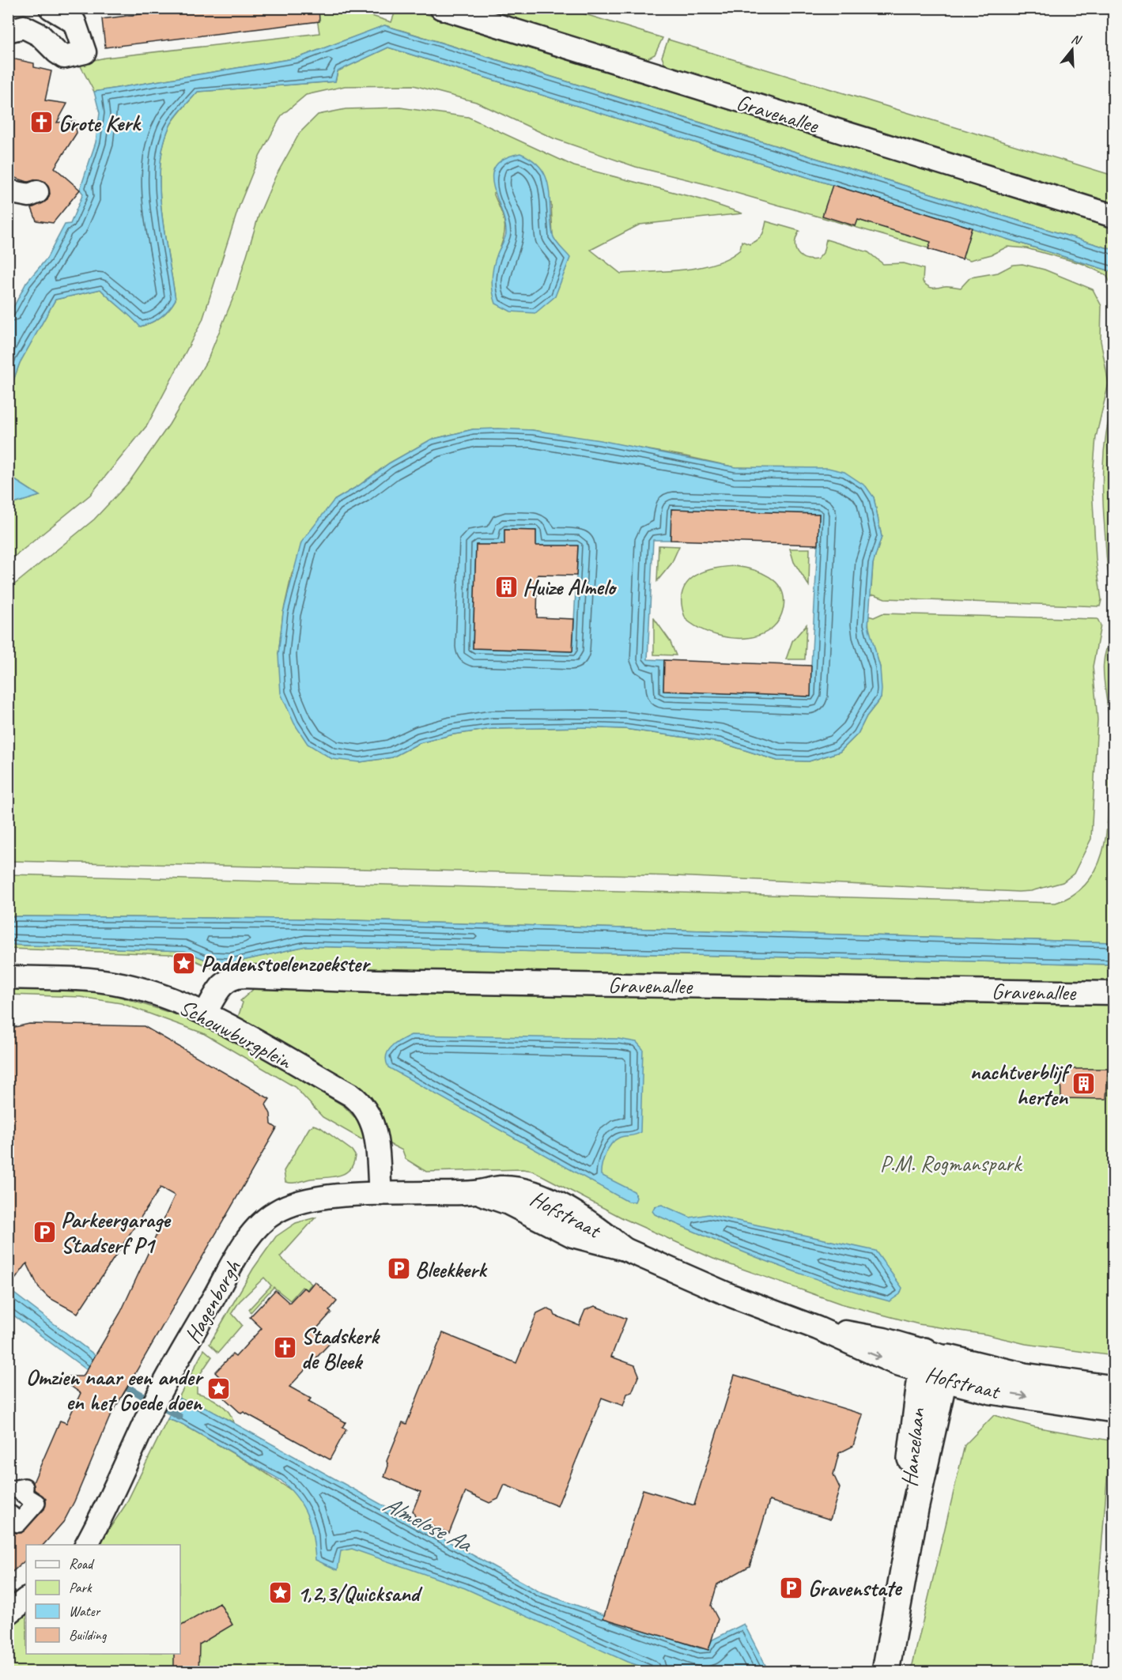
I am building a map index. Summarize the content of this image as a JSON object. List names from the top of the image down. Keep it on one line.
{"streets":{"street":["Gravenallee","Schouwburgplein","Hofstraat","Hagenborgh","Hanzelaan"]},"crossings":[["Gravenallee","Schouwburgplein"],["Schouwburgplein","Hofstraat"],["Schouwburgplein","Hagenborgh"],["Hofstraat","Hagenborgh"],["Hofstraat","Hanzelaan"]],"water":["Almelose Aa"],"parks":["P.M. Rogmanspark"],"places":{"church":["Grote Kerk","Stadskerk de Bleek"],"building":["Huize Almelo","nachtverblijf herten"],"place":["Paddenstoelenzoekster","Omzien naar een ander en het Goede doen","1,2,3/Quicksand"],"parking":["Parkeergarage Stadserf P1","Bleekkerk","Gravenstate"]},"legend":["Road","Park","Water","Building"],"north":"top"}
